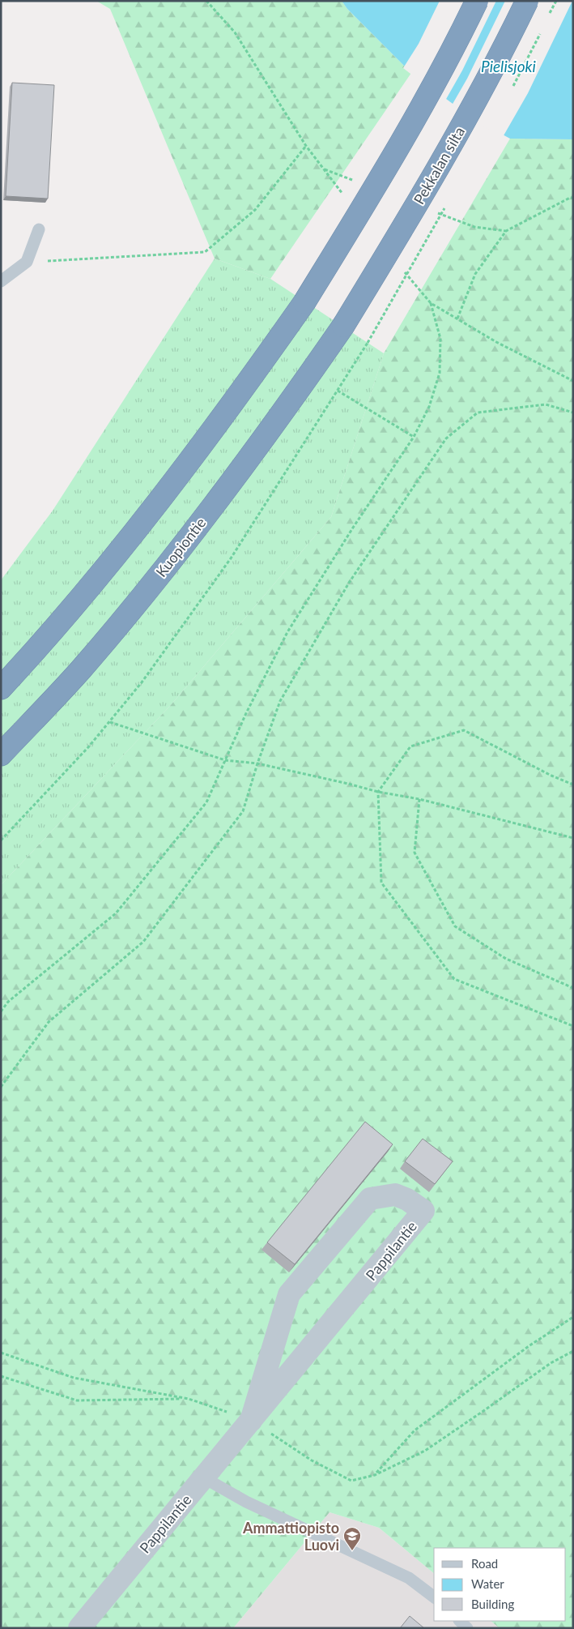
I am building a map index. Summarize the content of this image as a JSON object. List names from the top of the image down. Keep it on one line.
{"streets":{"highway":["Pekkalan silta","Kuopiontie"],"street":["Pappilantie"]},"crossings":[["Pekkalan silta","Kuopiontie"]],"water":["Pielisjoki"],"places":{"school or university":["Ammattiopisto Luovi"]},"legend":["Road","Water","Building"]}
